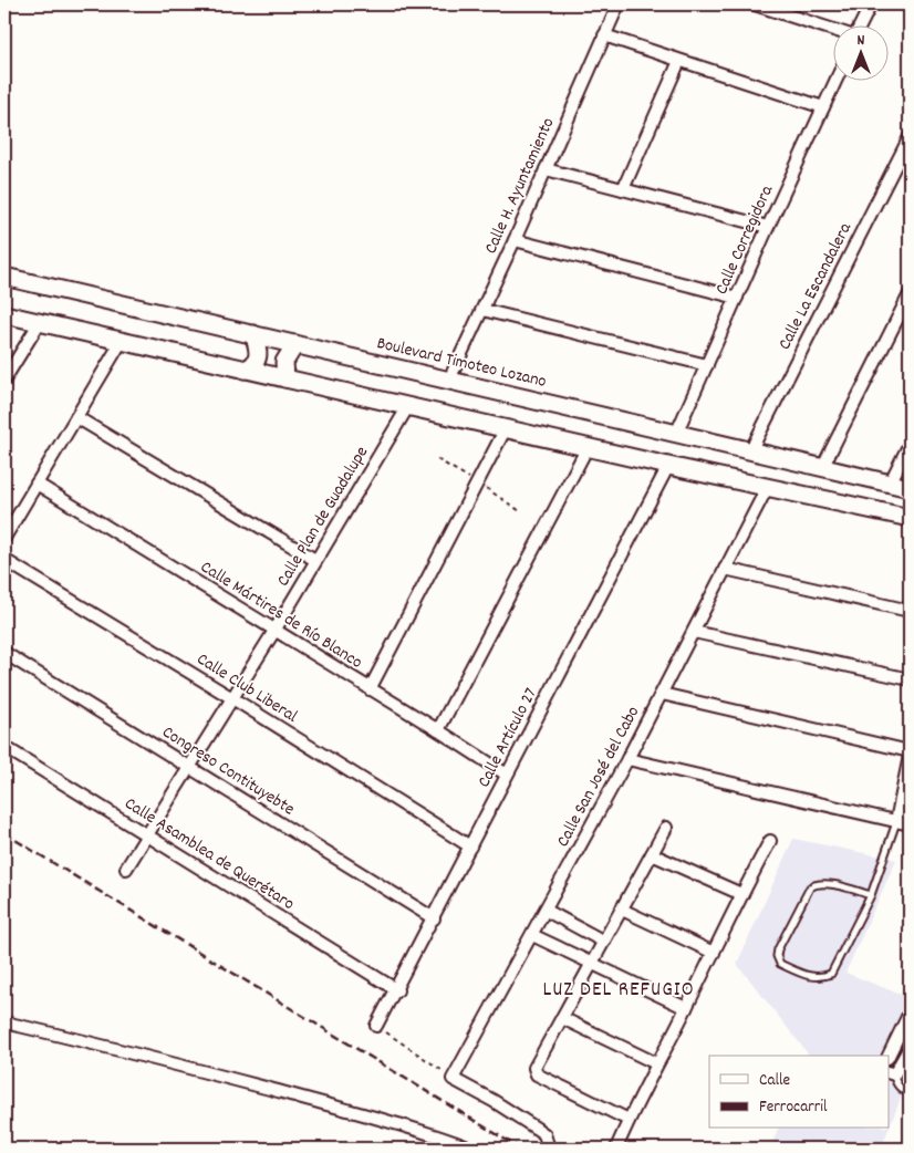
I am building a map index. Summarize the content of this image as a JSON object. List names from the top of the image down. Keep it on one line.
{"streets":{"main road":["Boulevard Timoteo Lozano"],"street":["Calle H. Ayuntamiento","Calle Corregidora","Calle La Escandalera","Calle Plan de Guadalupe","Calle Mártires de Río Blanco","Calle Club Liberal","Calle Artículo 27","Congreso Contituyebte","Calle San José del Cabo","Calle Asamblea de Querétaro"]},"crossings":[["Calle H. Ayuntamiento","Boulevard Timoteo Lozano"],["Calle Corregidora","Boulevard Timoteo Lozano"],["Calle La Escandalera","Boulevard Timoteo Lozano"],["Calle Plan de Guadalupe","Calle Mártires de Río Blanco"],["Calle Plan de Guadalupe","Calle Club Liberal"],["Calle Plan de Guadalupe","Congreso Contituyebte"],["Calle Plan de Guadalupe","Calle Asamblea de Querétaro"],["Calle Mártires de Río Blanco","Calle Artículo 27"],["Calle Club Liberal","Calle Artículo 27"],["Calle Artículo 27","Congreso Contituyebte"],["Calle Artículo 27","Calle Asamblea de Querétaro"]],"districts":["LUZ DEL REFUGIO"],"legend":["Calle","Ferrocarril"],"north":"top"}
